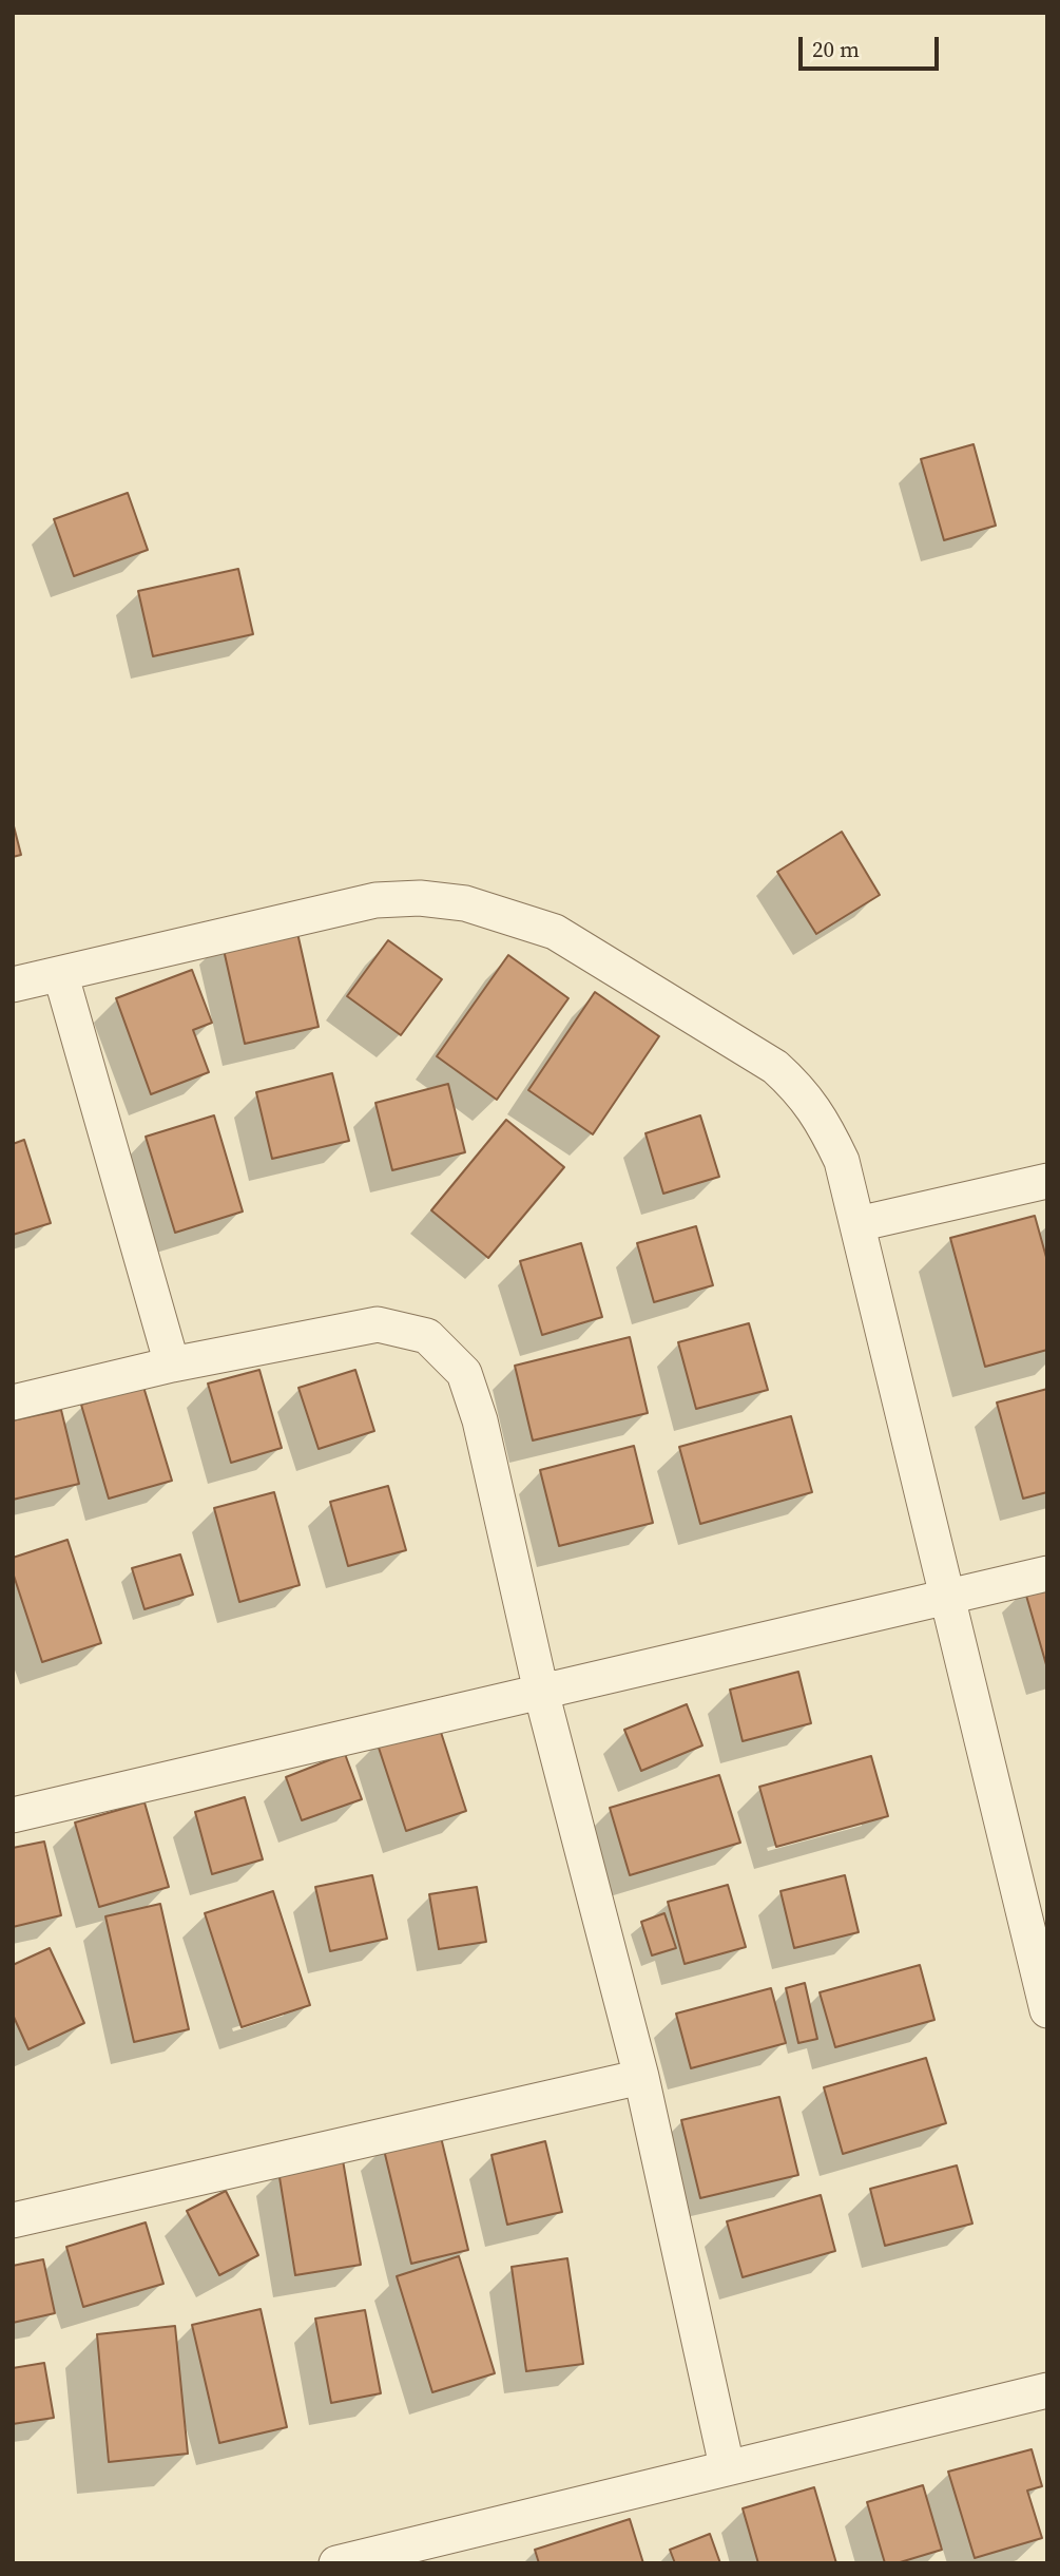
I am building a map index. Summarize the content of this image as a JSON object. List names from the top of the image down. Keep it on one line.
{"scale_bar":"20 m"}
